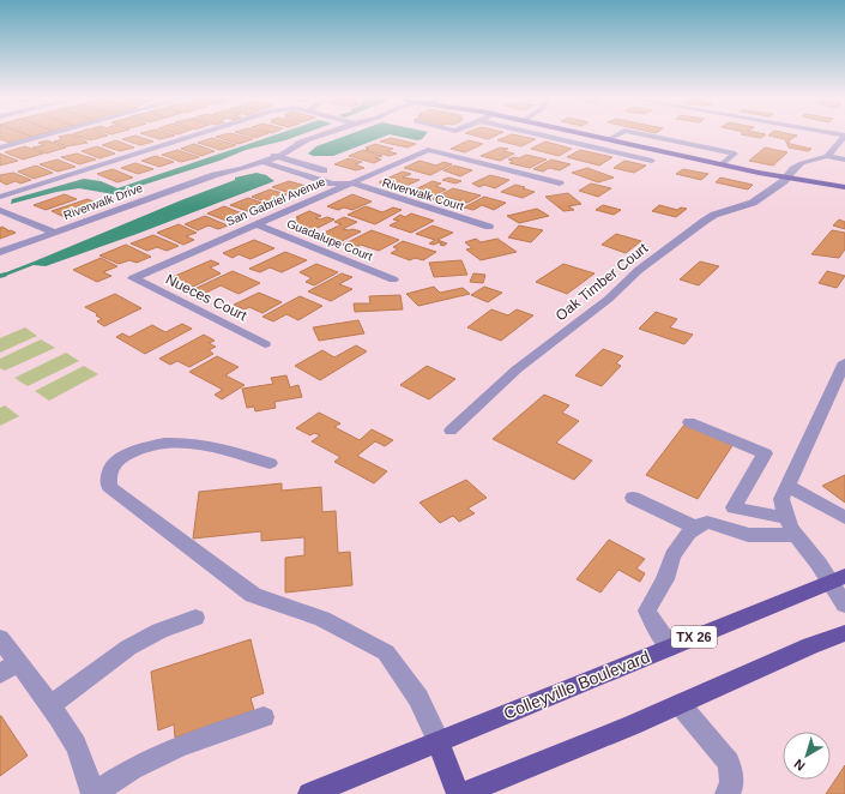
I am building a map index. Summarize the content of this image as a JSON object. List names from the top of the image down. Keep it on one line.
{"streets":{"main road":["TX 26","Colleyville Boulevard"],"street":["Riverwalk Court","Riverwalk Drive","San Gabriel Avenue","Guadalupe Court","Oak Timber Court","Nueces Court"]},"crossings":[["Riverwalk Court","Riverwalk Drive"],["Riverwalk Court","San Gabriel Avenue"],["San Gabriel Avenue","Guadalupe Court"],["San Gabriel Avenue","Nueces Court"]],"north":"bottom left"}
